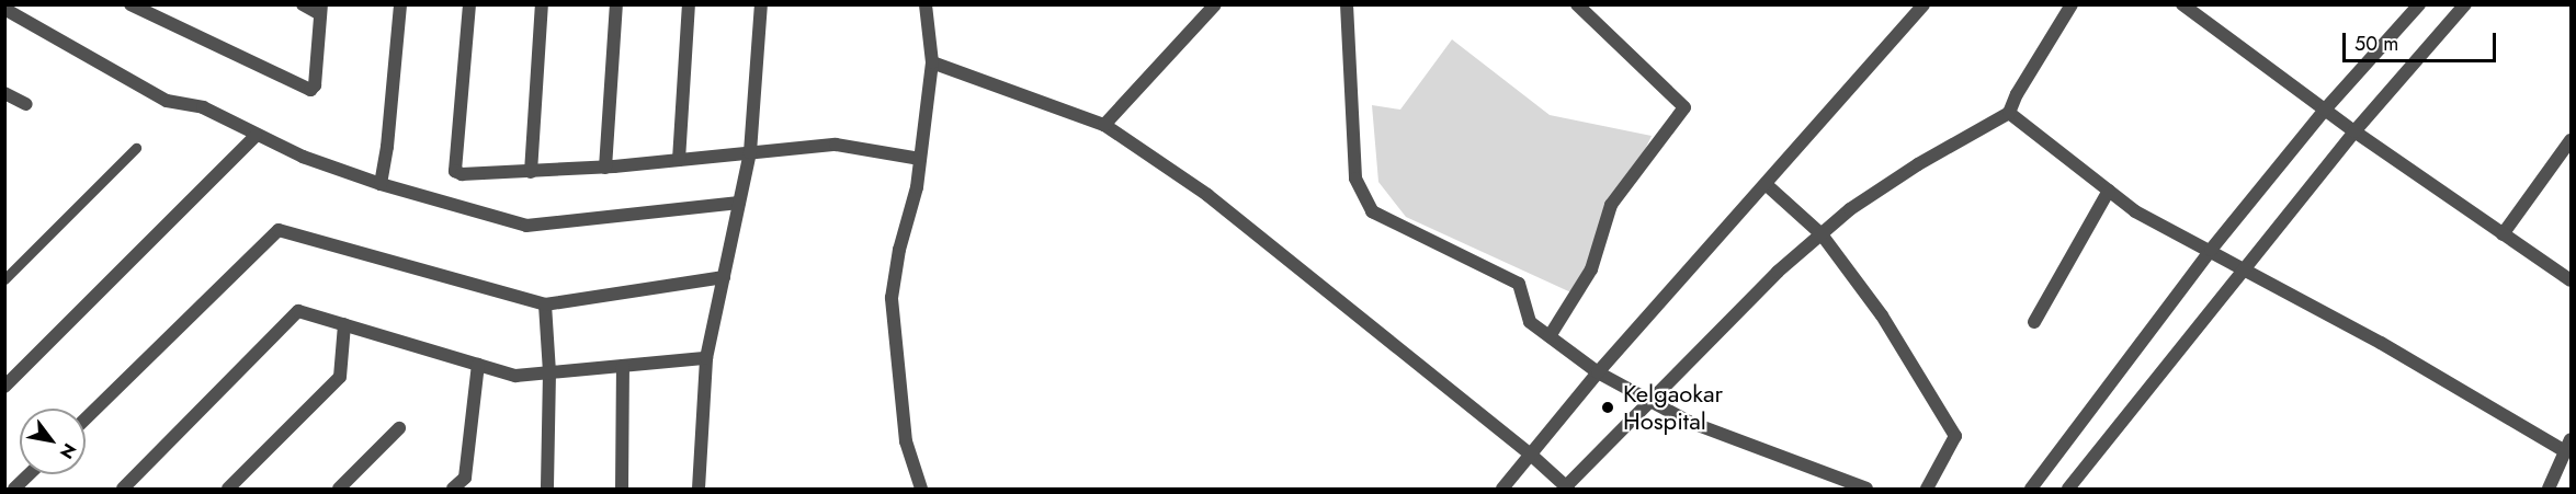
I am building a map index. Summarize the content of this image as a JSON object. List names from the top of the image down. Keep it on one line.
{"places":["Kelgaokar Hospital"],"scale_bar":"50 m","north":"bottom right"}
